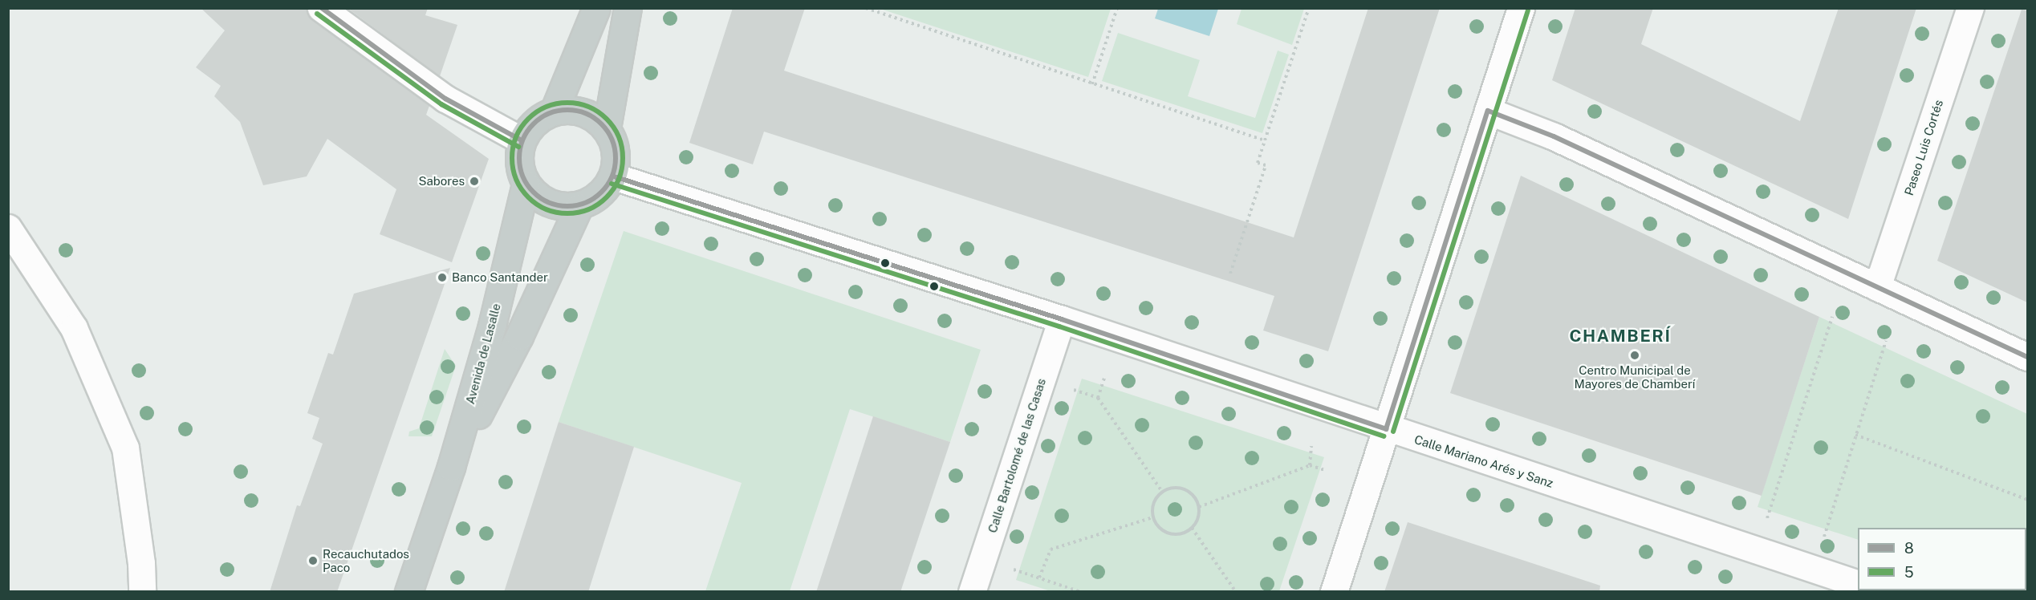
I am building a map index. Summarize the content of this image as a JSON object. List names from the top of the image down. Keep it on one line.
{"streets":{"highway":["Avenida de Lasalle"],"street":["Paseo Luis Cortés","Calle Bartolomé de las Casas","Calle Mariano Arés y Sanz"]},"crossings":[["Avenida de Lasalle","Calle Mariano Arés y Sanz"],["Calle Bartolomé de las Casas","Calle Mariano Arés y Sanz"]],"districts":["CHAMBERÍ"],"places":["Sabores","Banco Santander","Centro Municipal de Mayores de Chamberí","Recauchutados Paco"],"lines":["transit line 8","transit line 5"],"legend":["8","5"]}
